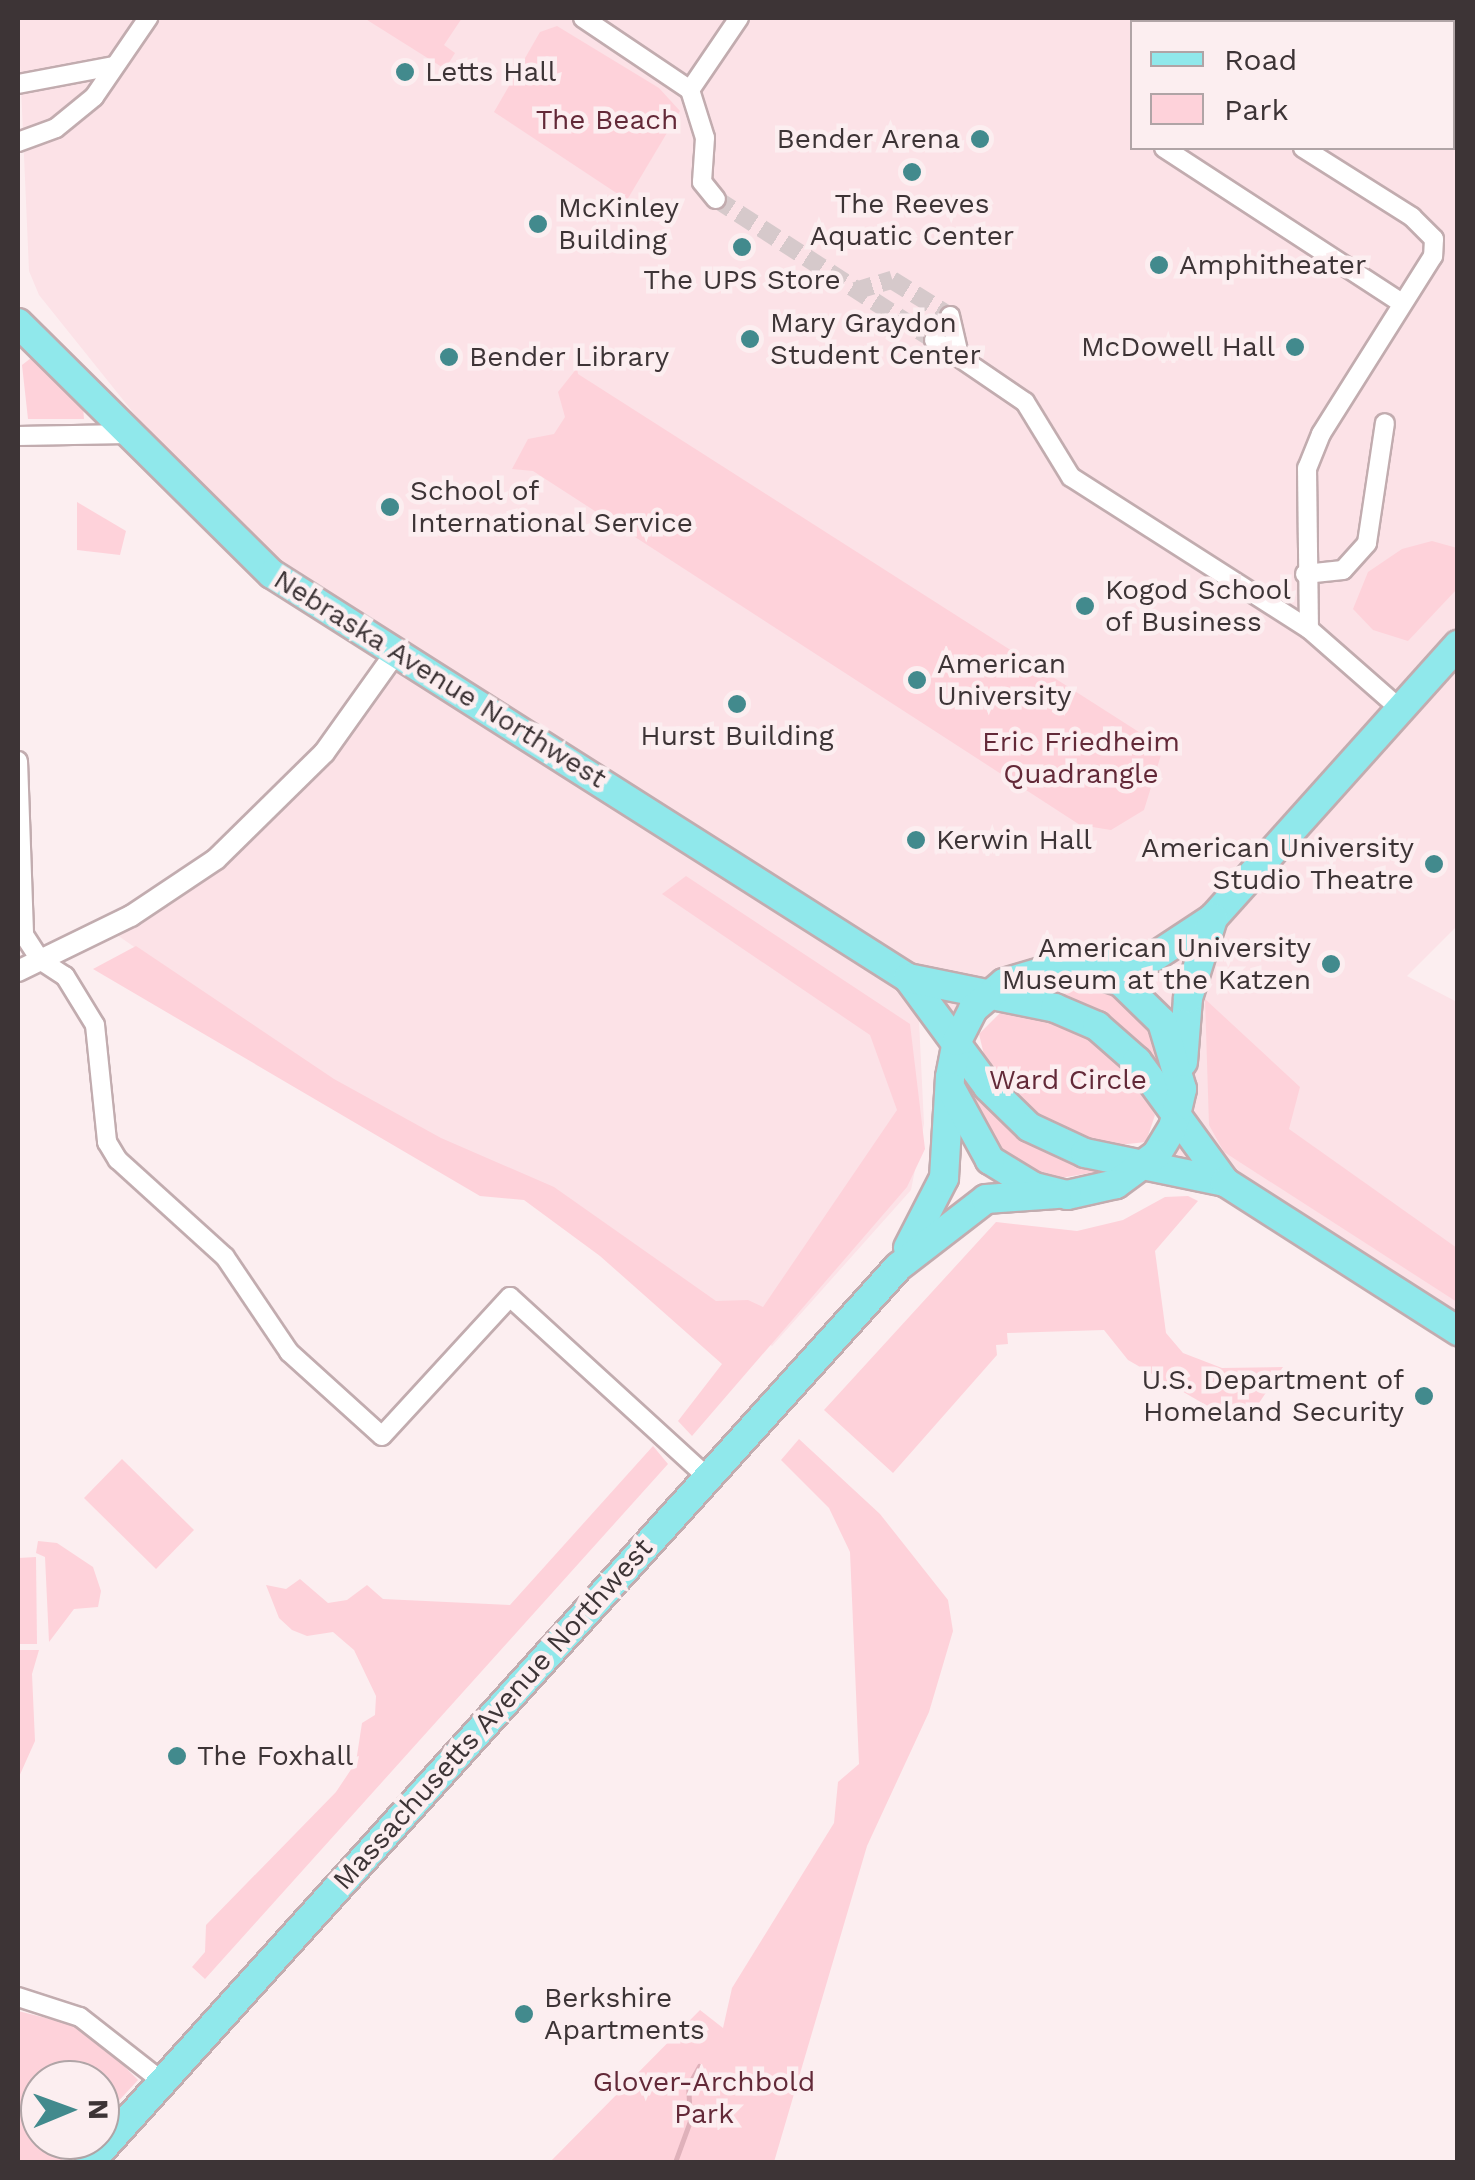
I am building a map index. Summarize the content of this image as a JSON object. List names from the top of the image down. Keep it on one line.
{"streets":{"main road":["Nebraska Avenue Northwest","Massachusetts Avenue Northwest"]},"crossings":[["Nebraska Avenue Northwest","Massachusetts Avenue Northwest"]],"parks":["The Beach","Eric Friedheim Quadrangle","Ward Circle","Glover-Archbold Park"],"places":["Letts Hall","Bender Arena","The Reeves Aquatic Center","McKinley Building","The UPS Store","Amphitheater","Mary Graydon Student Center","McDowell Hall","Bender Library","School of International Service","Kogod School of Business","American University","Hurst Building","Kerwin Hall","American University Studio Theatre","American University Museum at the Katzen","U.S. Department of Homeland Security","The Foxhall","Berkshire Apartments"],"legend":["Road","Park"],"north":"right"}
